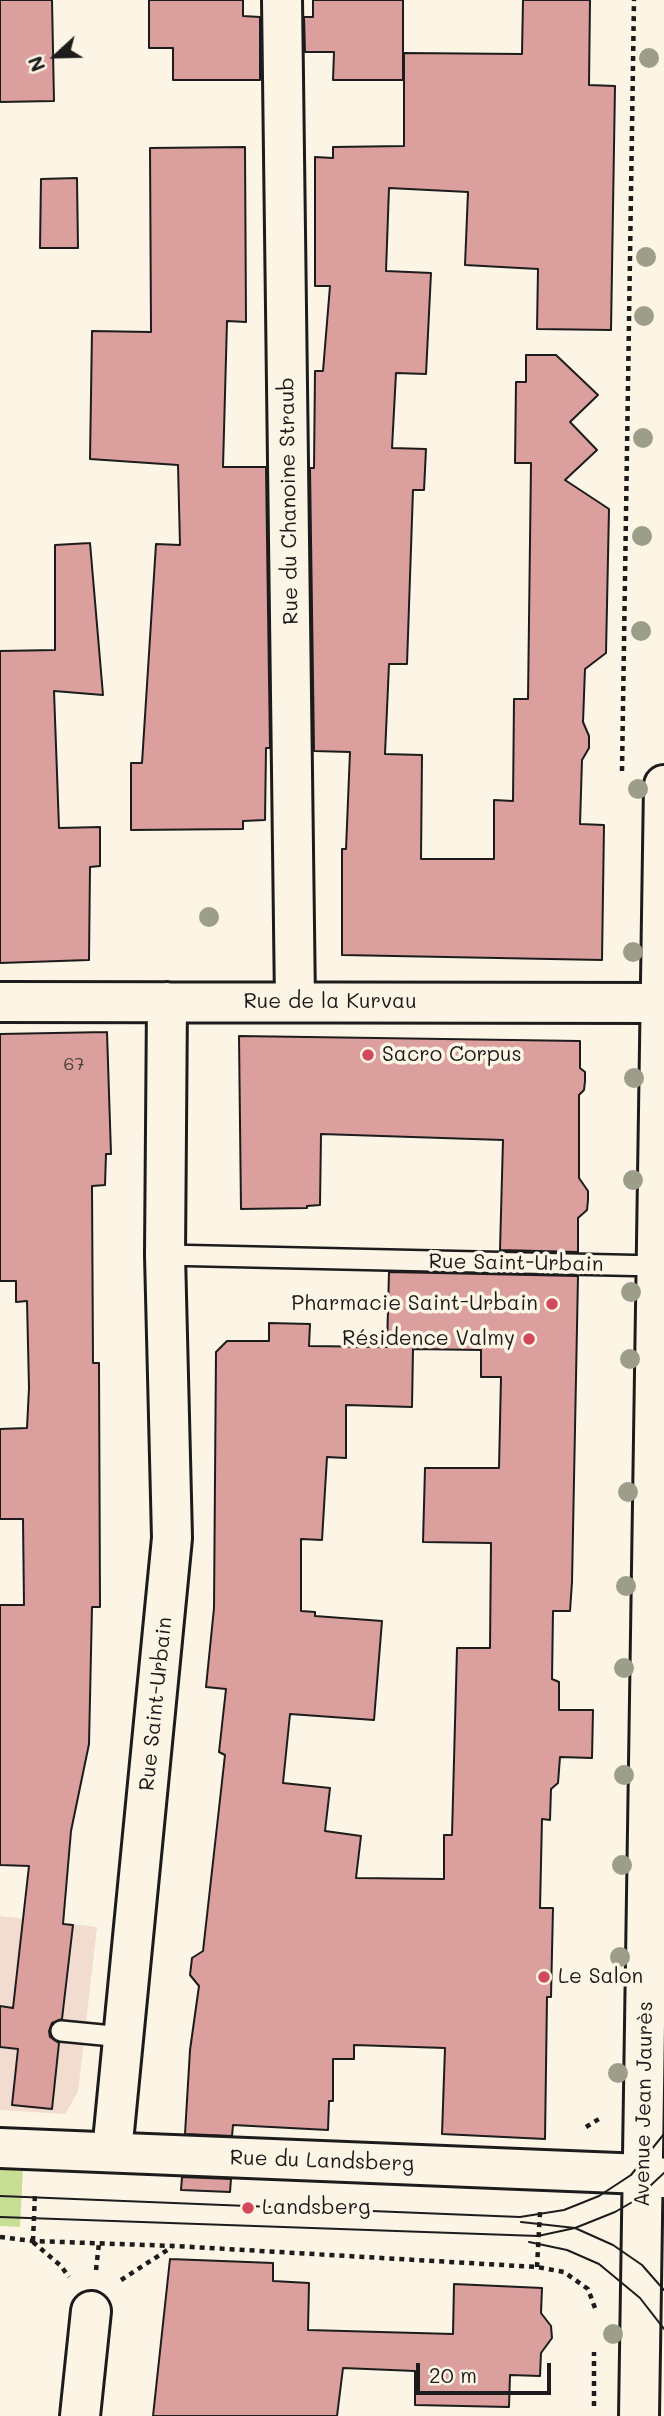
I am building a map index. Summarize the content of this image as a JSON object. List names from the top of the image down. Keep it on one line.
{"streets":{"street":["Rue du Chanoine Straub","Rue de la Kurvau","Rue Saint-Urbain","Avenue Jean Jaurès","Rue du Landsberg"]},"crossings":[["Rue du Chanoine Straub","Rue de la Kurvau"],["Rue de la Kurvau","Rue Saint-Urbain"],["Rue de la Kurvau","Avenue Jean Jaurès"],["Rue Saint-Urbain","Avenue Jean Jaurès"],["Rue Saint-Urbain","Rue du Landsberg"],["Avenue Jean Jaurès","Rue du Landsberg"]],"places":["Sacro Corpus","Pharmacie Saint-Urbain","Résidence Valmy","Le Salon","Landsberg"],"house_numbers":["67"],"scale_bar":"20 m","north":"left"}
